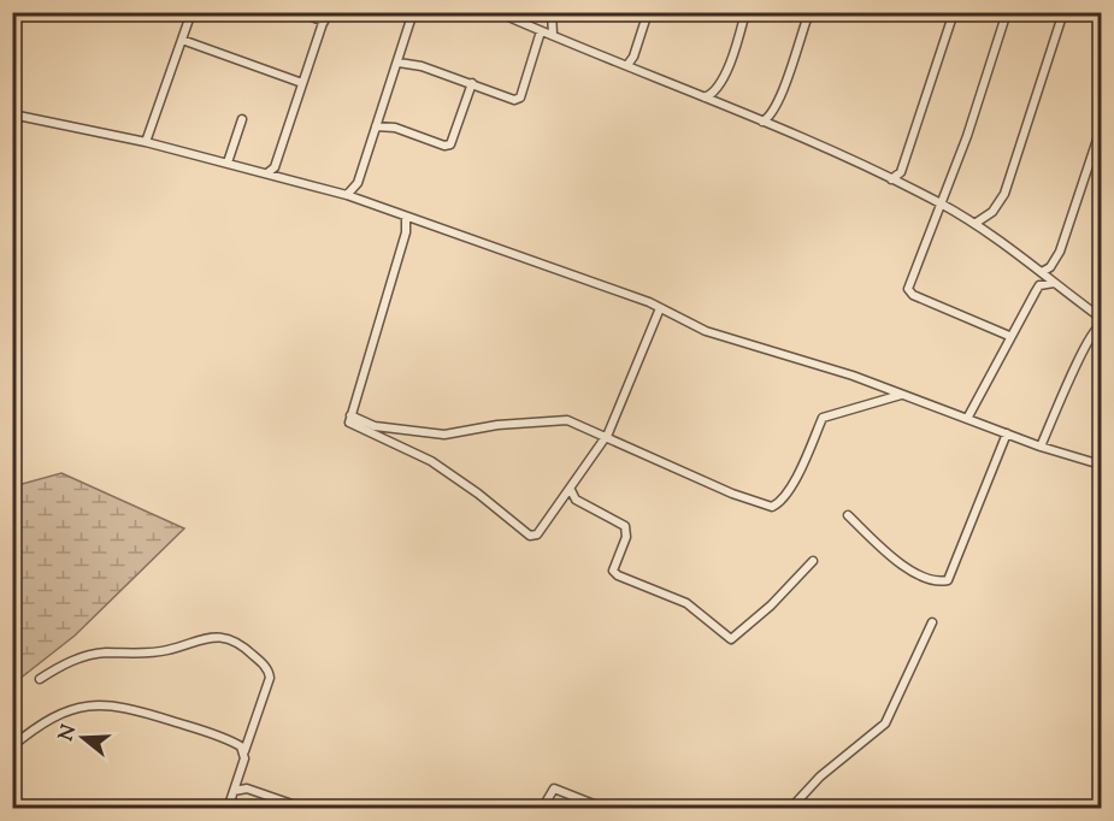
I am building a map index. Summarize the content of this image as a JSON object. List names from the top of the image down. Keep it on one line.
{"north":"left"}
